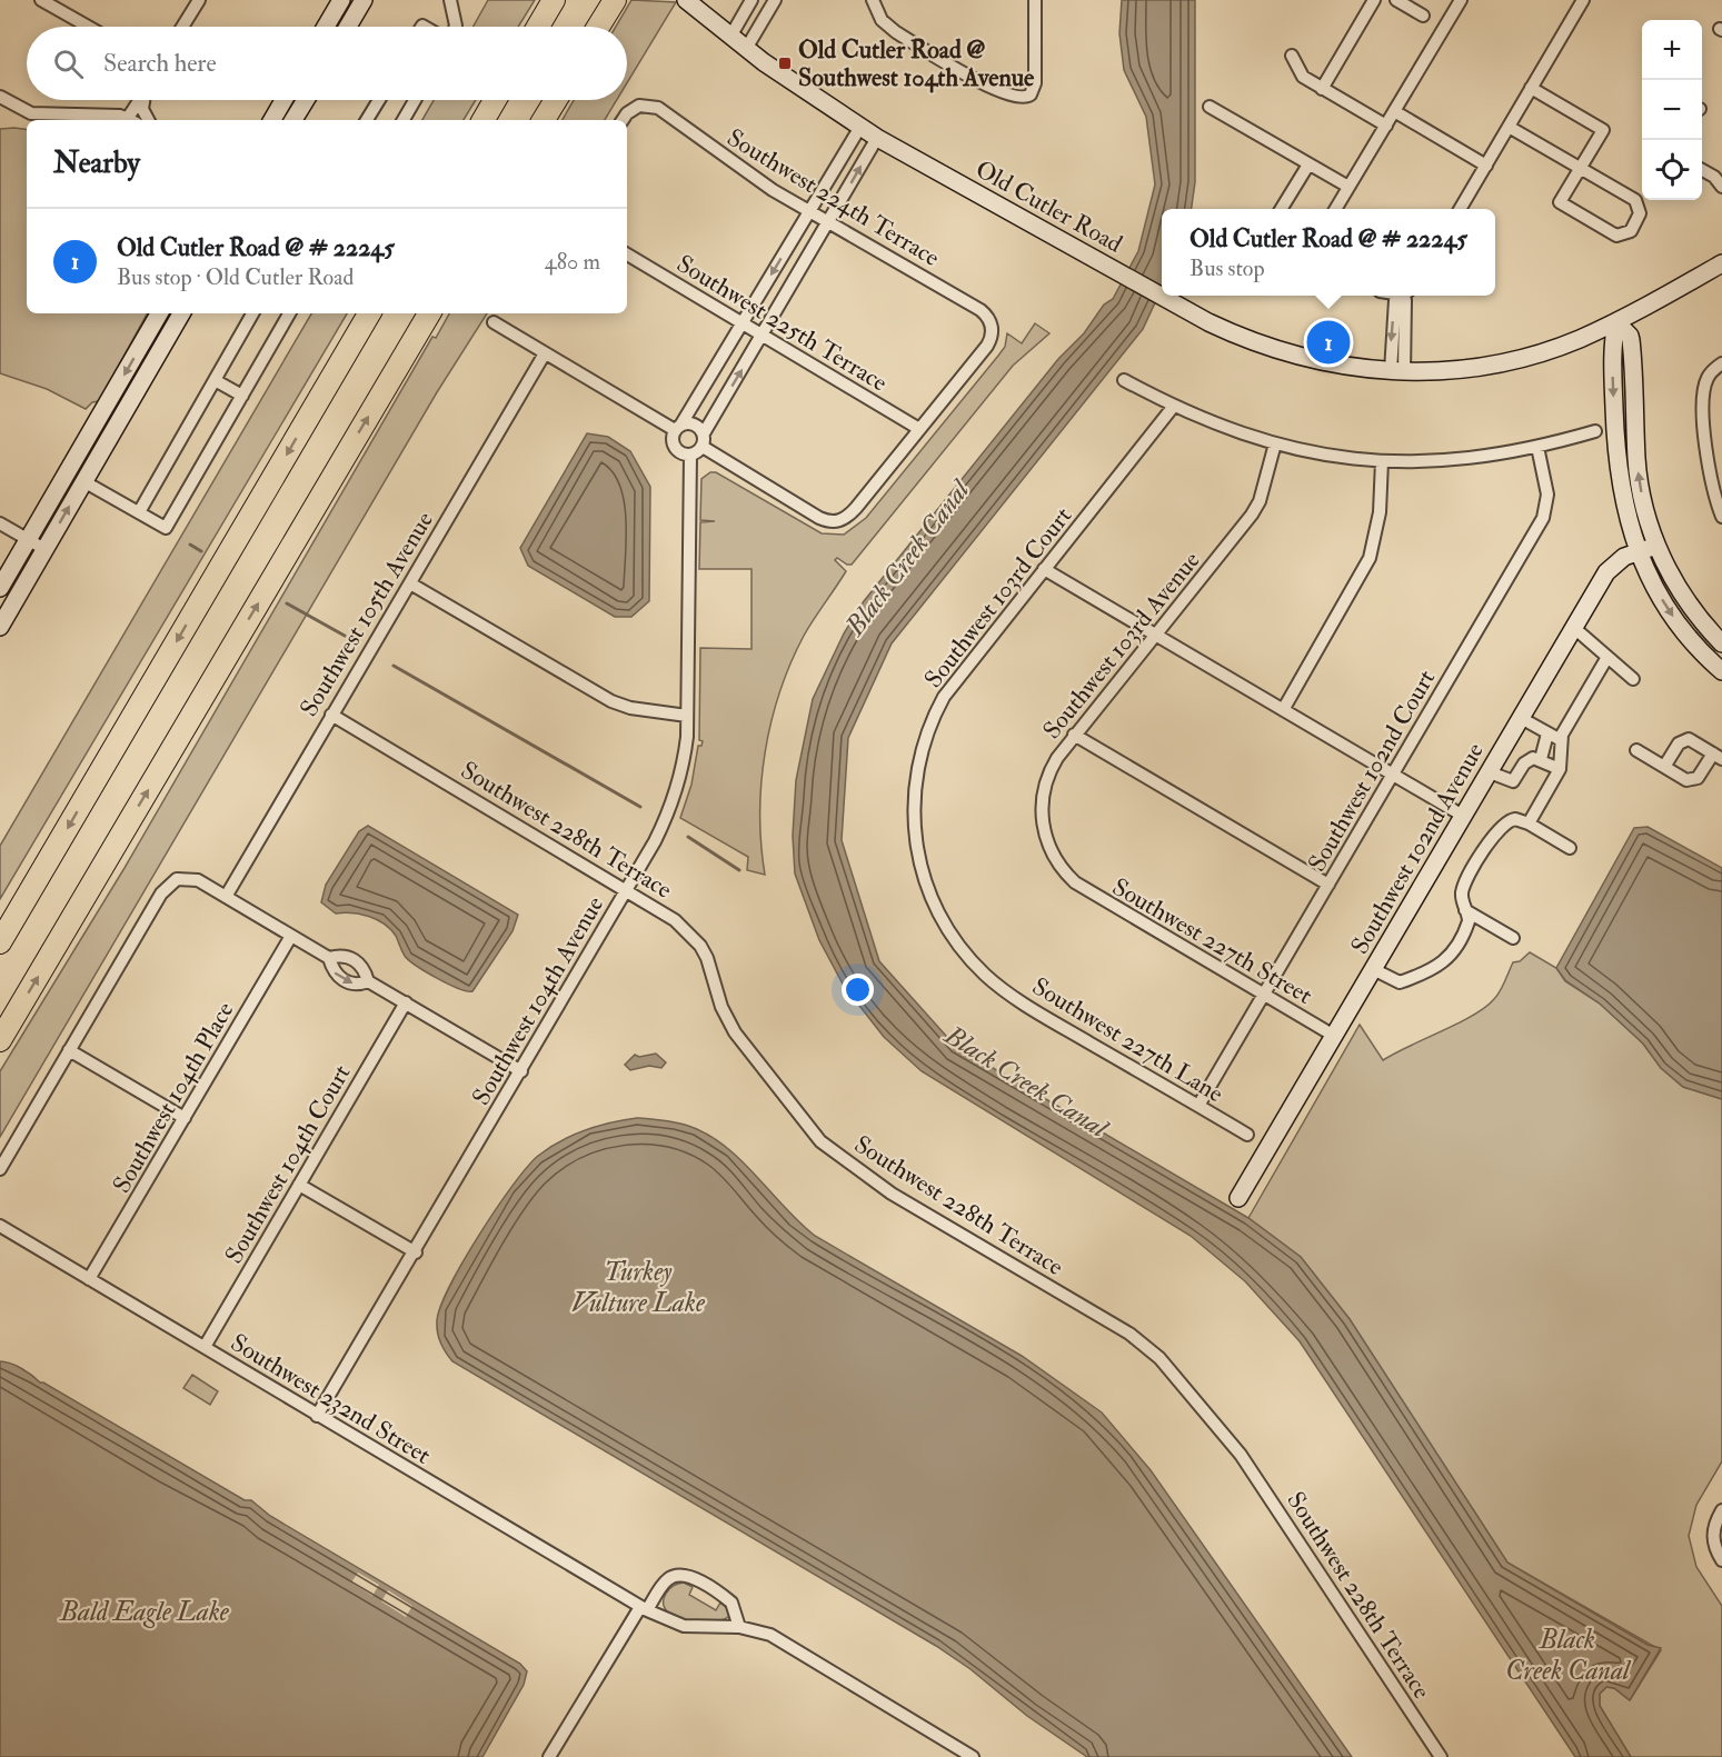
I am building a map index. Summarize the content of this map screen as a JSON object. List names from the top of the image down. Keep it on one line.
{"streets":{"street":["Southwest 224th Terrace","Old Cutler Road","Southwest 225th Terrace","Southwest 103rd Court","Southwest 105th Avenue","Southwest 103rd Avenue","Southwest 102nd Court","Southwest 228th Terrace","Southwest 102nd Avenue","Southwest 227th Street","Southwest 104th Avenue","Southwest 227th Lane","Southwest 104th Place","Southwest 104th Court","Southwest 232nd Street"]},"crossings":[["Southwest 224th Terrace","Southwest 225th Terrace"],["Southwest 103rd Court","Southwest 227th Lane"],["Southwest 105th Avenue","Southwest 228th Terrace"],["Southwest 103rd Avenue","Southwest 227th Street"],["Southwest 102nd Court","Southwest 227th Street"],["Southwest 102nd Court","Southwest 227th Lane"],["Southwest 228th Terrace","Southwest 104th Avenue"],["Southwest 102nd Avenue","Southwest 227th Street"],["Southwest 104th Avenue","Southwest 232nd Street"],["Southwest 104th Place","Southwest 232nd Street"],["Southwest 104th Court","Southwest 232nd Street"]],"water":["Black Creek Canal","Turkey Vulture Lake","Bald Eagle Lake"],"places":{"transit":["Old Cutler Road @ Southwest 104th Avenue"]},"page":{"map_buttons":["+","−"],"search":"Search here","heading":"Nearby","list":[{"mark":"1","name":"Old Cutler Road @ # 22245","note":"Bus stop · Old Cutler Road","value":"480 m"}],"popup":["Old Cutler Road @ # 22245","Bus stop"],"pins":"1"}}
